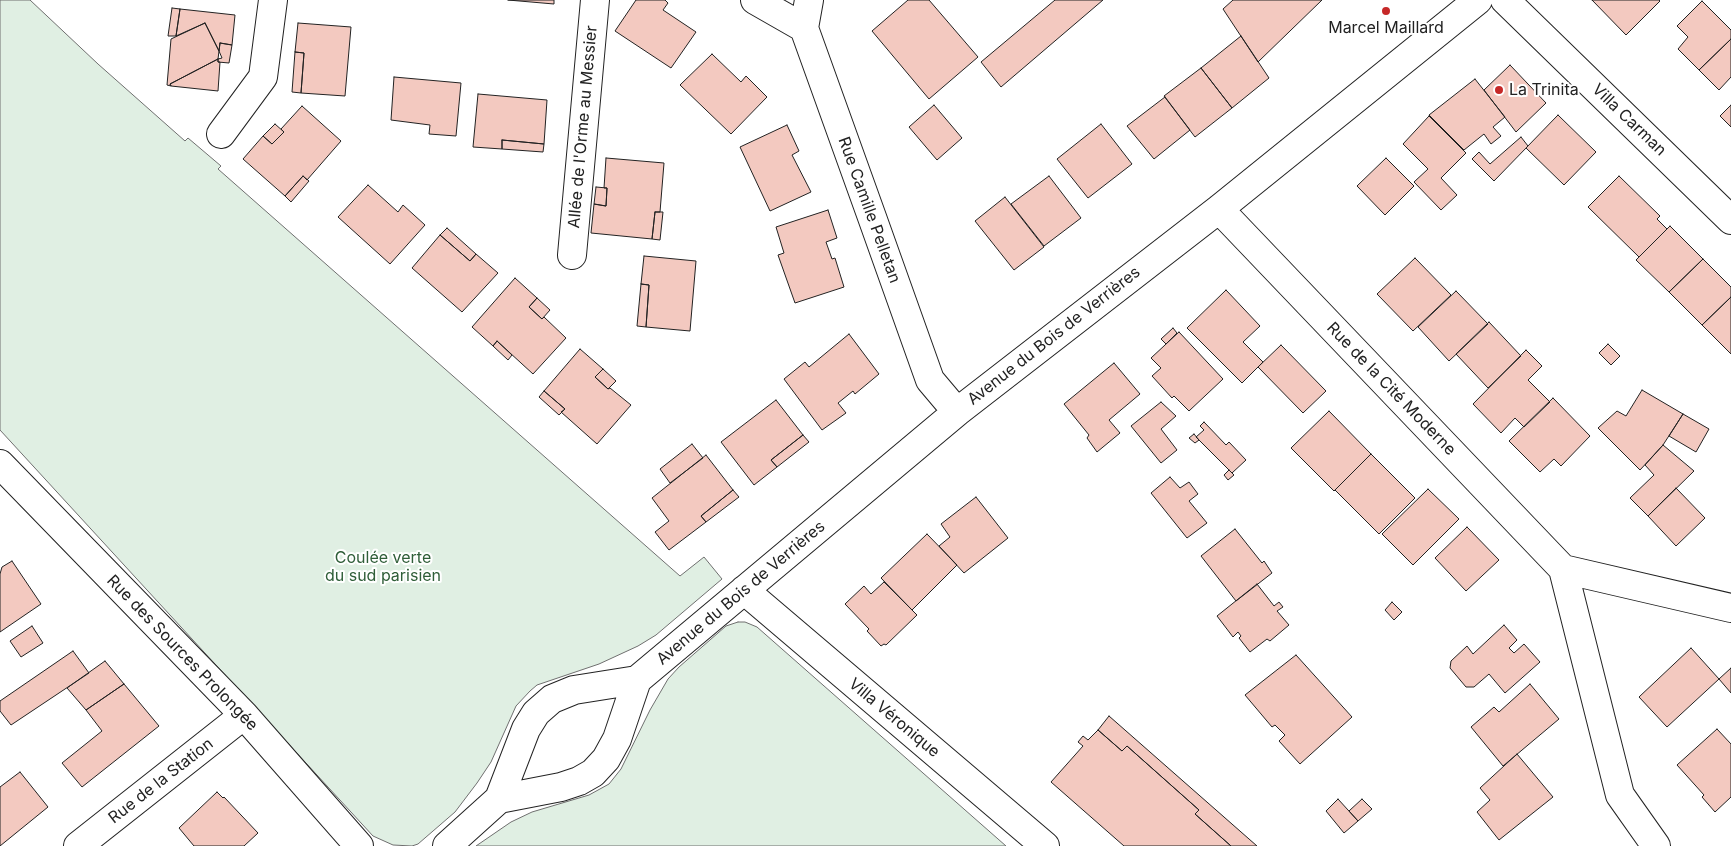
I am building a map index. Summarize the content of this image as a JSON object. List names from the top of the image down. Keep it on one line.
{"streets":{"street":["Villa Carman","Allée de l'Orme au Messier","Rue Camille Pelletan","Avenue du Bois de Verrières","Rue de la Cité Moderne","Rue des Sources Prolongée","Villa Véronique","Rue de la Station"]},"crossings":[["Rue Camille Pelletan","Avenue du Bois de Verrières"],["Avenue du Bois de Verrières","Rue de la Cité Moderne"],["Avenue du Bois de Verrières","Villa Véronique"],["Rue des Sources Prolongée","Rue de la Station"]],"parks":["Coulée verte du sud parisien"],"places":["Marcel Maillard","La Trinita"]}
